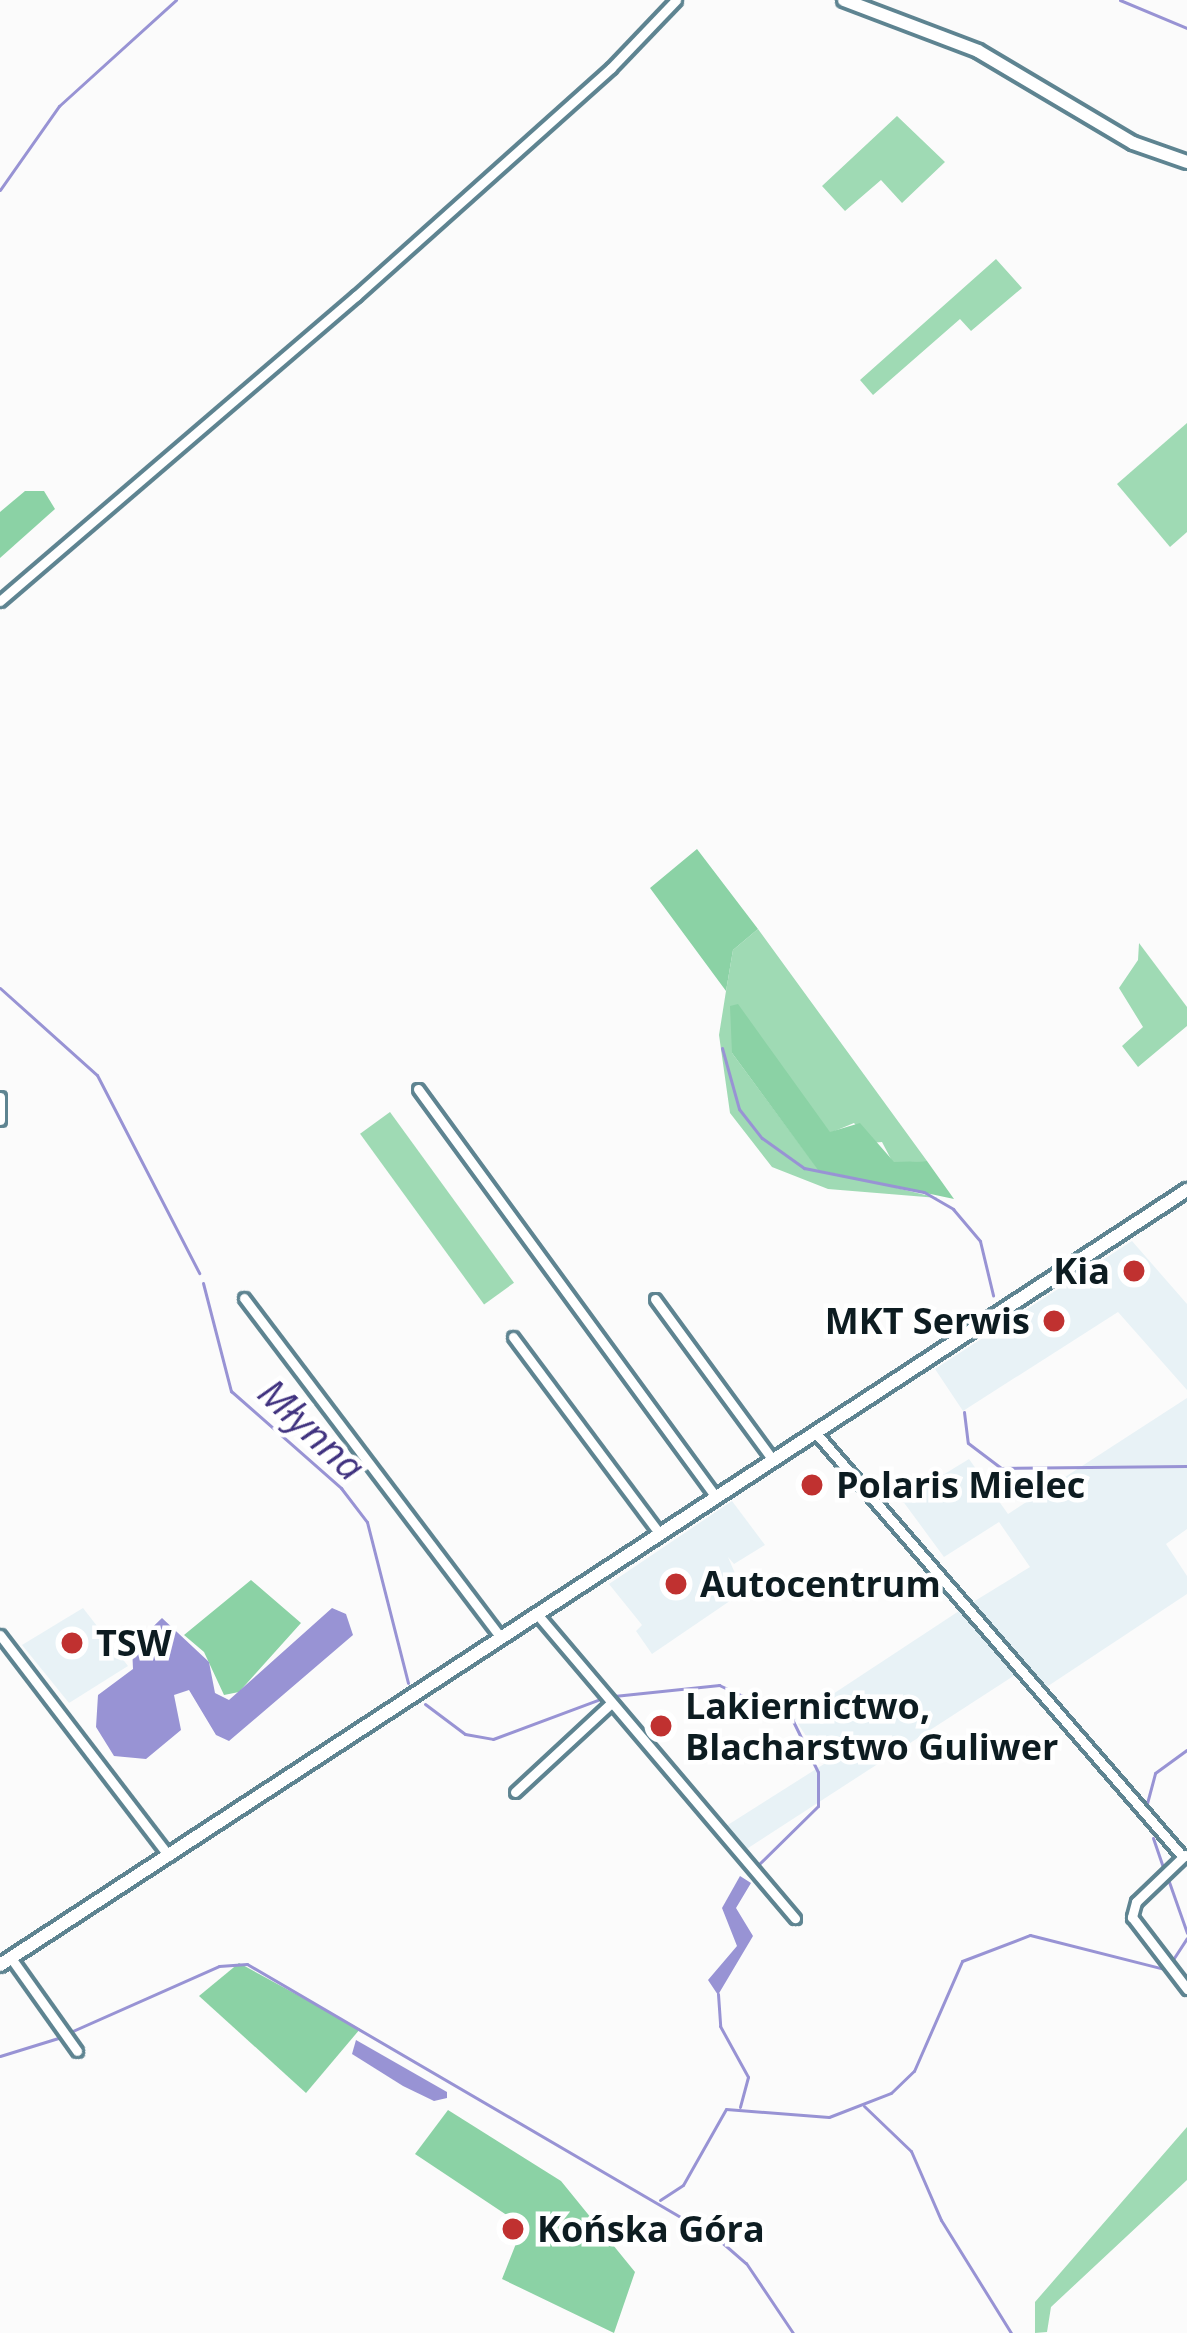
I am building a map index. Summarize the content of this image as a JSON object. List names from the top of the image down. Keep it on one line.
{"water":["Młynna"],"places":["Kia","MKT Serwis","Polaris Mielec","Autocentrum","TSW","Lakiernictwo, Blacharstwo Guliwer","Końska Góra"]}
